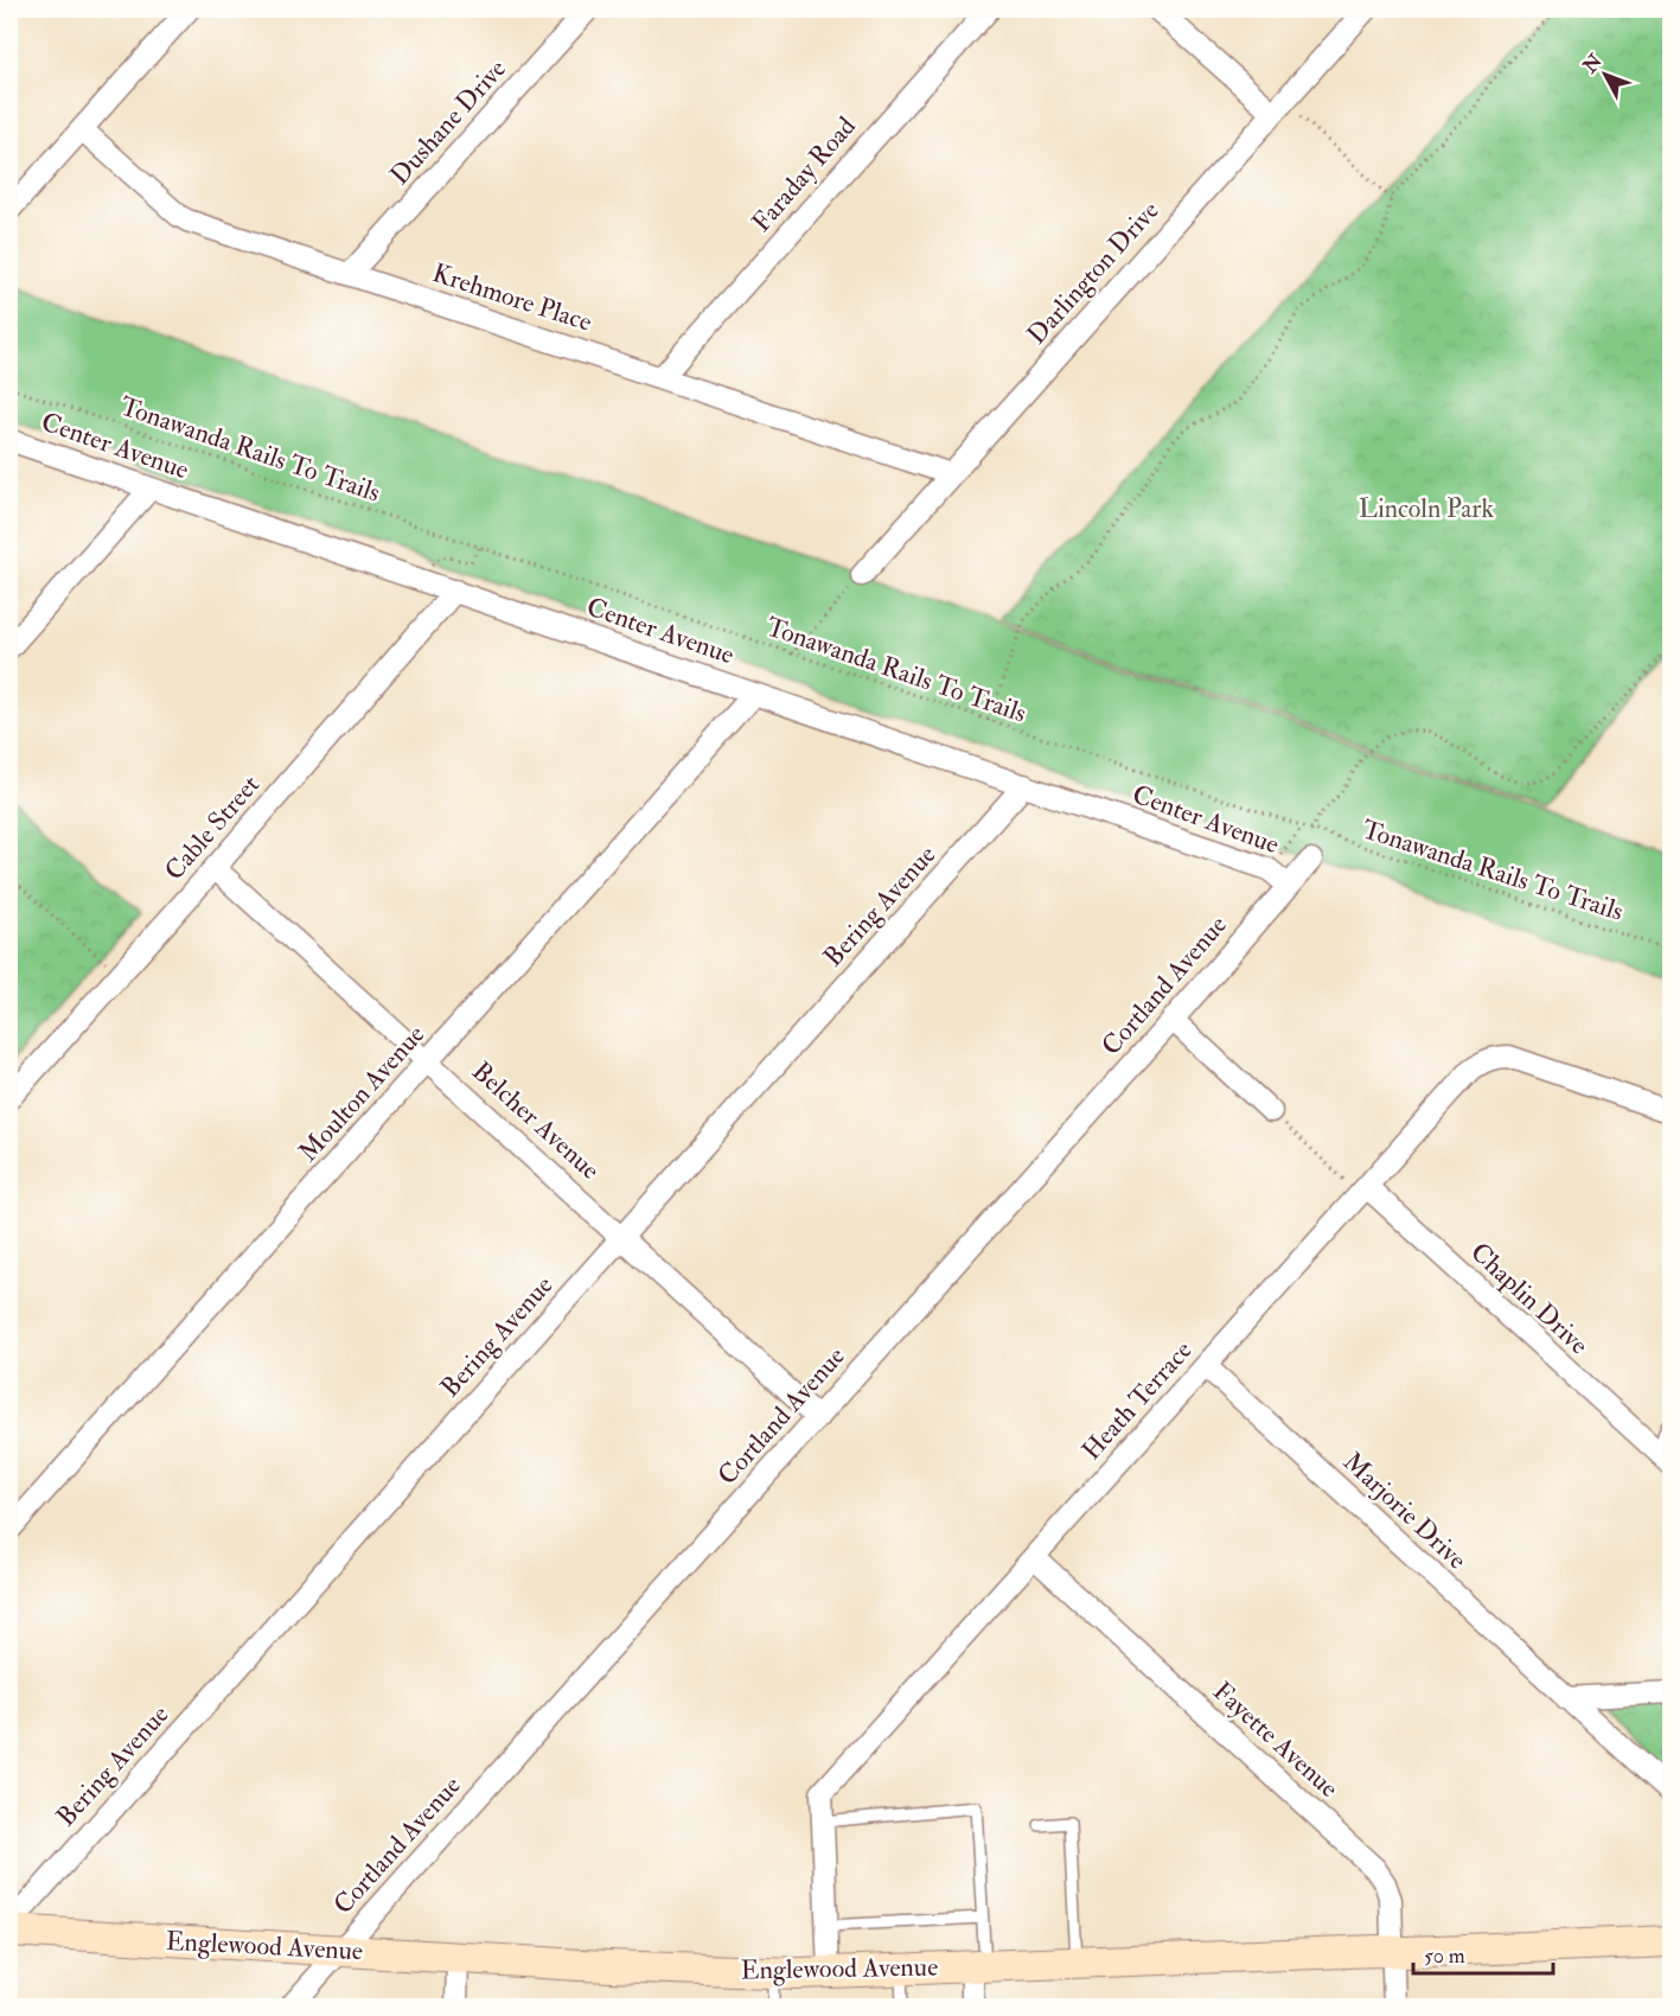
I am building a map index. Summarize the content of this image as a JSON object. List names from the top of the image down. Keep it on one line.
{"streets":{"street":["Dushane Drive","Faraday Road","Darlington Drive","Krehmore Place","Center Avenue","Cable Street","Bering Avenue","Cortland Avenue","Moulton Avenue","Belcher Avenue","Chaplin Drive","Heath Terrace","Marjorie Drive","Fayette Avenue","Englewood Avenue"],"path":["Tonawanda Rails To Trails"]},"crossings":[["Dushane Drive","Krehmore Place"],["Faraday Road","Krehmore Place"],["Darlington Drive","Krehmore Place"],["Center Avenue","Cable Street"],["Center Avenue","Bering Avenue"],["Center Avenue","Cortland Avenue"],["Center Avenue","Moulton Avenue"],["Cable Street","Belcher Avenue"],["Bering Avenue","Belcher Avenue"],["Cortland Avenue","Belcher Avenue"],["Cortland Avenue","Englewood Avenue"],["Moulton Avenue","Belcher Avenue"],["Chaplin Drive","Heath Terrace"],["Heath Terrace","Marjorie Drive"],["Heath Terrace","Fayette Avenue"],["Heath Terrace","Englewood Avenue"],["Fayette Avenue","Englewood Avenue"]],"parks":["Lincoln Park"],"scale_bar":"50 m","north":"top left"}
